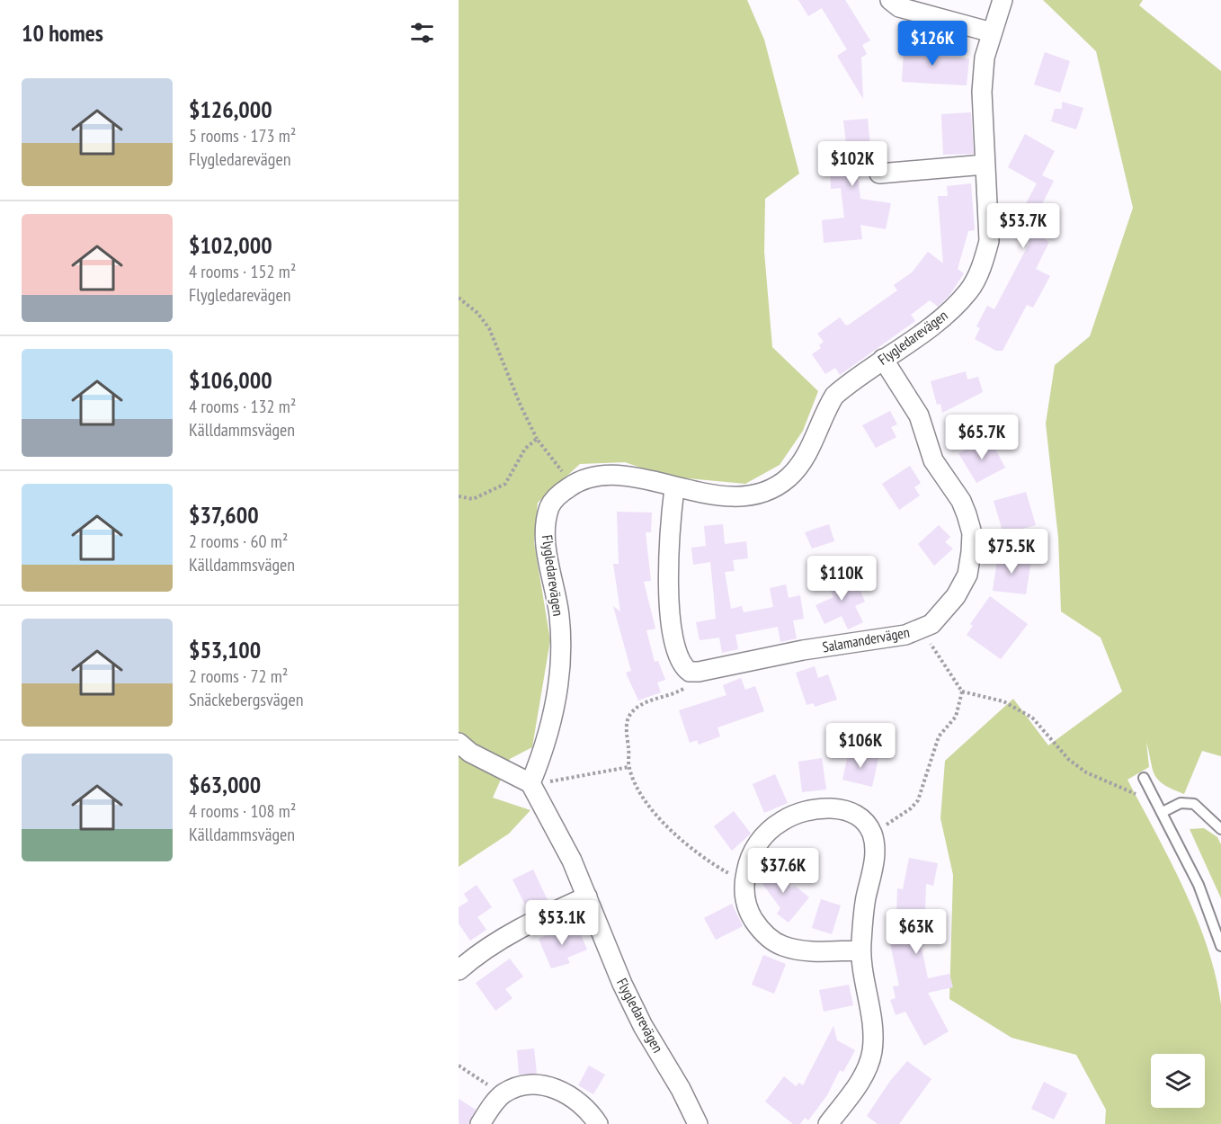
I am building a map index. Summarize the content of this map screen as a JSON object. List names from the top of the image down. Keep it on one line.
{"streets":{"street":["Flygledarevägen","Salamandervägen"]},"crossings":[["Flygledarevägen","Salamandervägen"]],"page":{"heading":"10 homes","price":["$126K","$102K","$53.7K","$65.7K","$75.5K","$110K","$106K","$37.6K","$53.1K","$63K"],"list":[{"name":"$126,000","note":"5 rooms · 173 m² · Flygledarevägen"},{"name":"$102,000","note":"4 rooms · 152 m² · Flygledarevägen"},{"name":"$106,000","note":"4 rooms · 132 m² · Källdammsvägen"},{"name":"$37,600","note":"2 rooms · 60 m² · Källdammsvägen"},{"name":"$53,100","note":"2 rooms · 72 m² · Snäckebergsvägen"},{"name":"$63,000","note":"4 rooms · 108 m² · Källdammsvägen"}]}}
